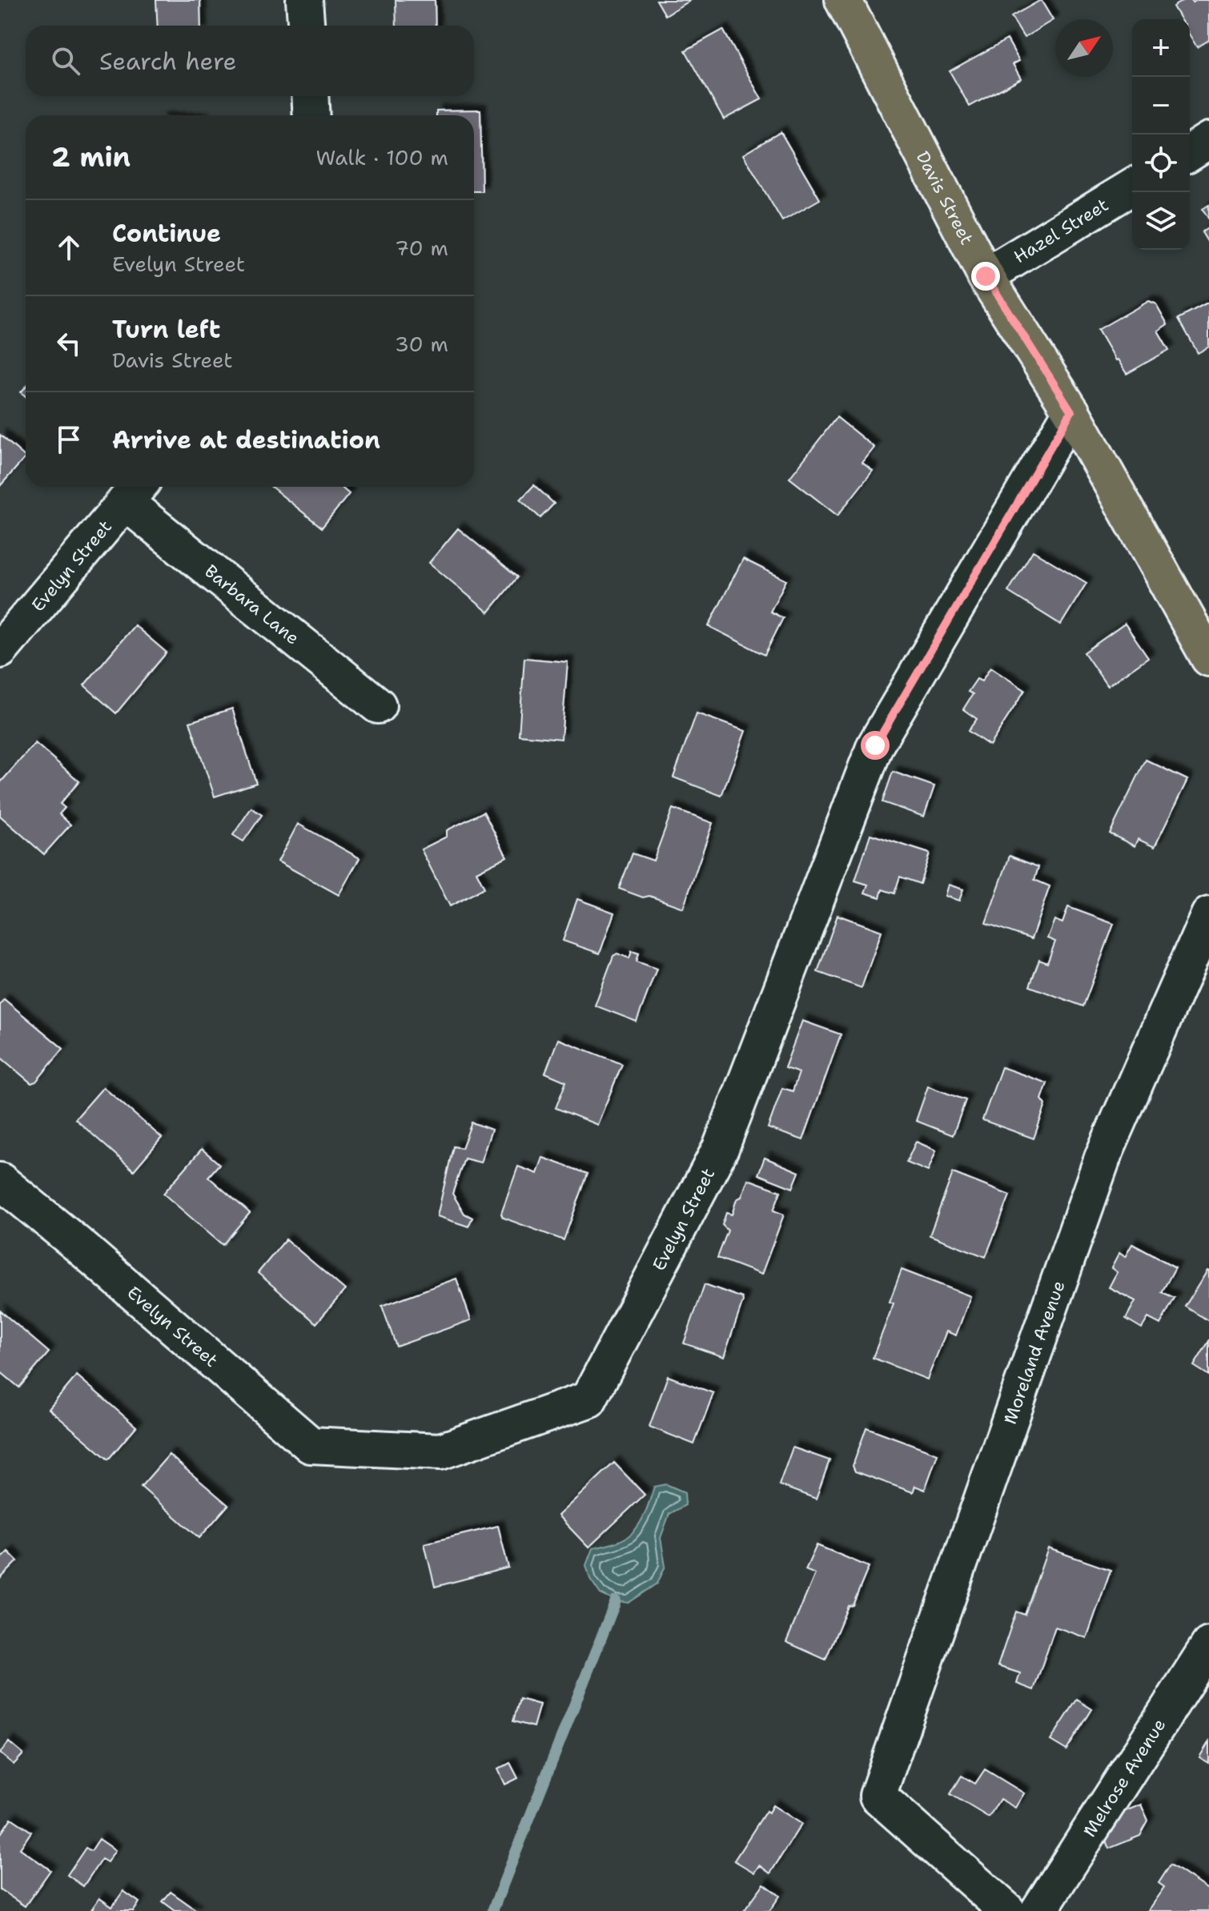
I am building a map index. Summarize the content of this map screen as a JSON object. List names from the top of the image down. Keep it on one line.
{"streets":{"main road":["Davis Street"],"street":["Hazel Street","Evelyn Street","Barbara Lane","Moreland Avenue","Melrose Avenue"]},"crossings":[["Davis Street","Hazel Street"],["Davis Street","Evelyn Street"],["Evelyn Street","Barbara Lane"]],"north":"top right","page":{"map_buttons":["+","−"],"search":"Search here","heading":["2 min","Walk · 100 m"],"list":[["Continue","Evelyn Street","70 m"],["Turn left","Davis Street","30 m"],"Arrive at destination"]}}
